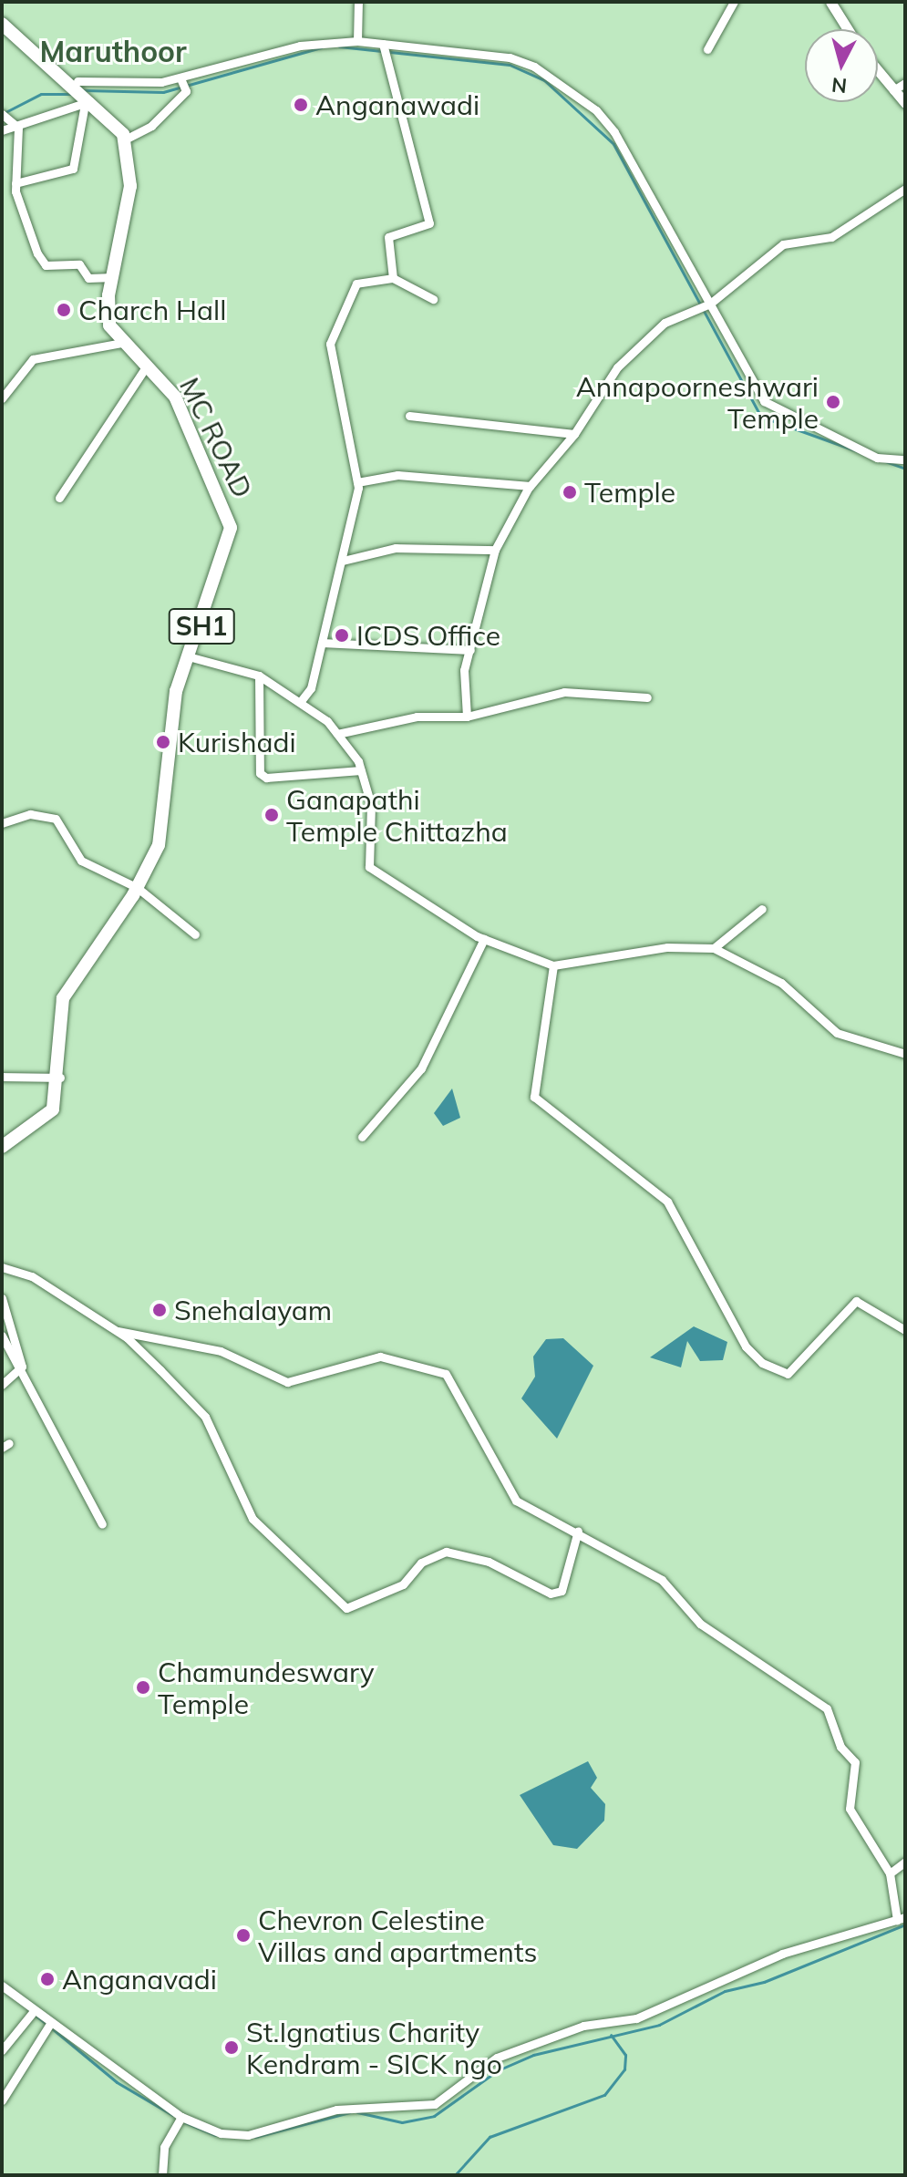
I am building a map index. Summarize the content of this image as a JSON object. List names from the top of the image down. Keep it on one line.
{"streets":{"main road":["MC ROAD","SH1"]},"districts":["Maruthoor"],"places":["Anganawadi","Charch Hall","Annapoorneshwari Temple","Temple","ICDS Office","Kurishadi","Ganapathi Temple Chittazha","Snehalayam","Chamundeswary Temple","Chevron Celestine Villas and apartments","Anganavadi","St.Ignatius Charity Kendram - SICK ngo"],"north":"bottom"}
